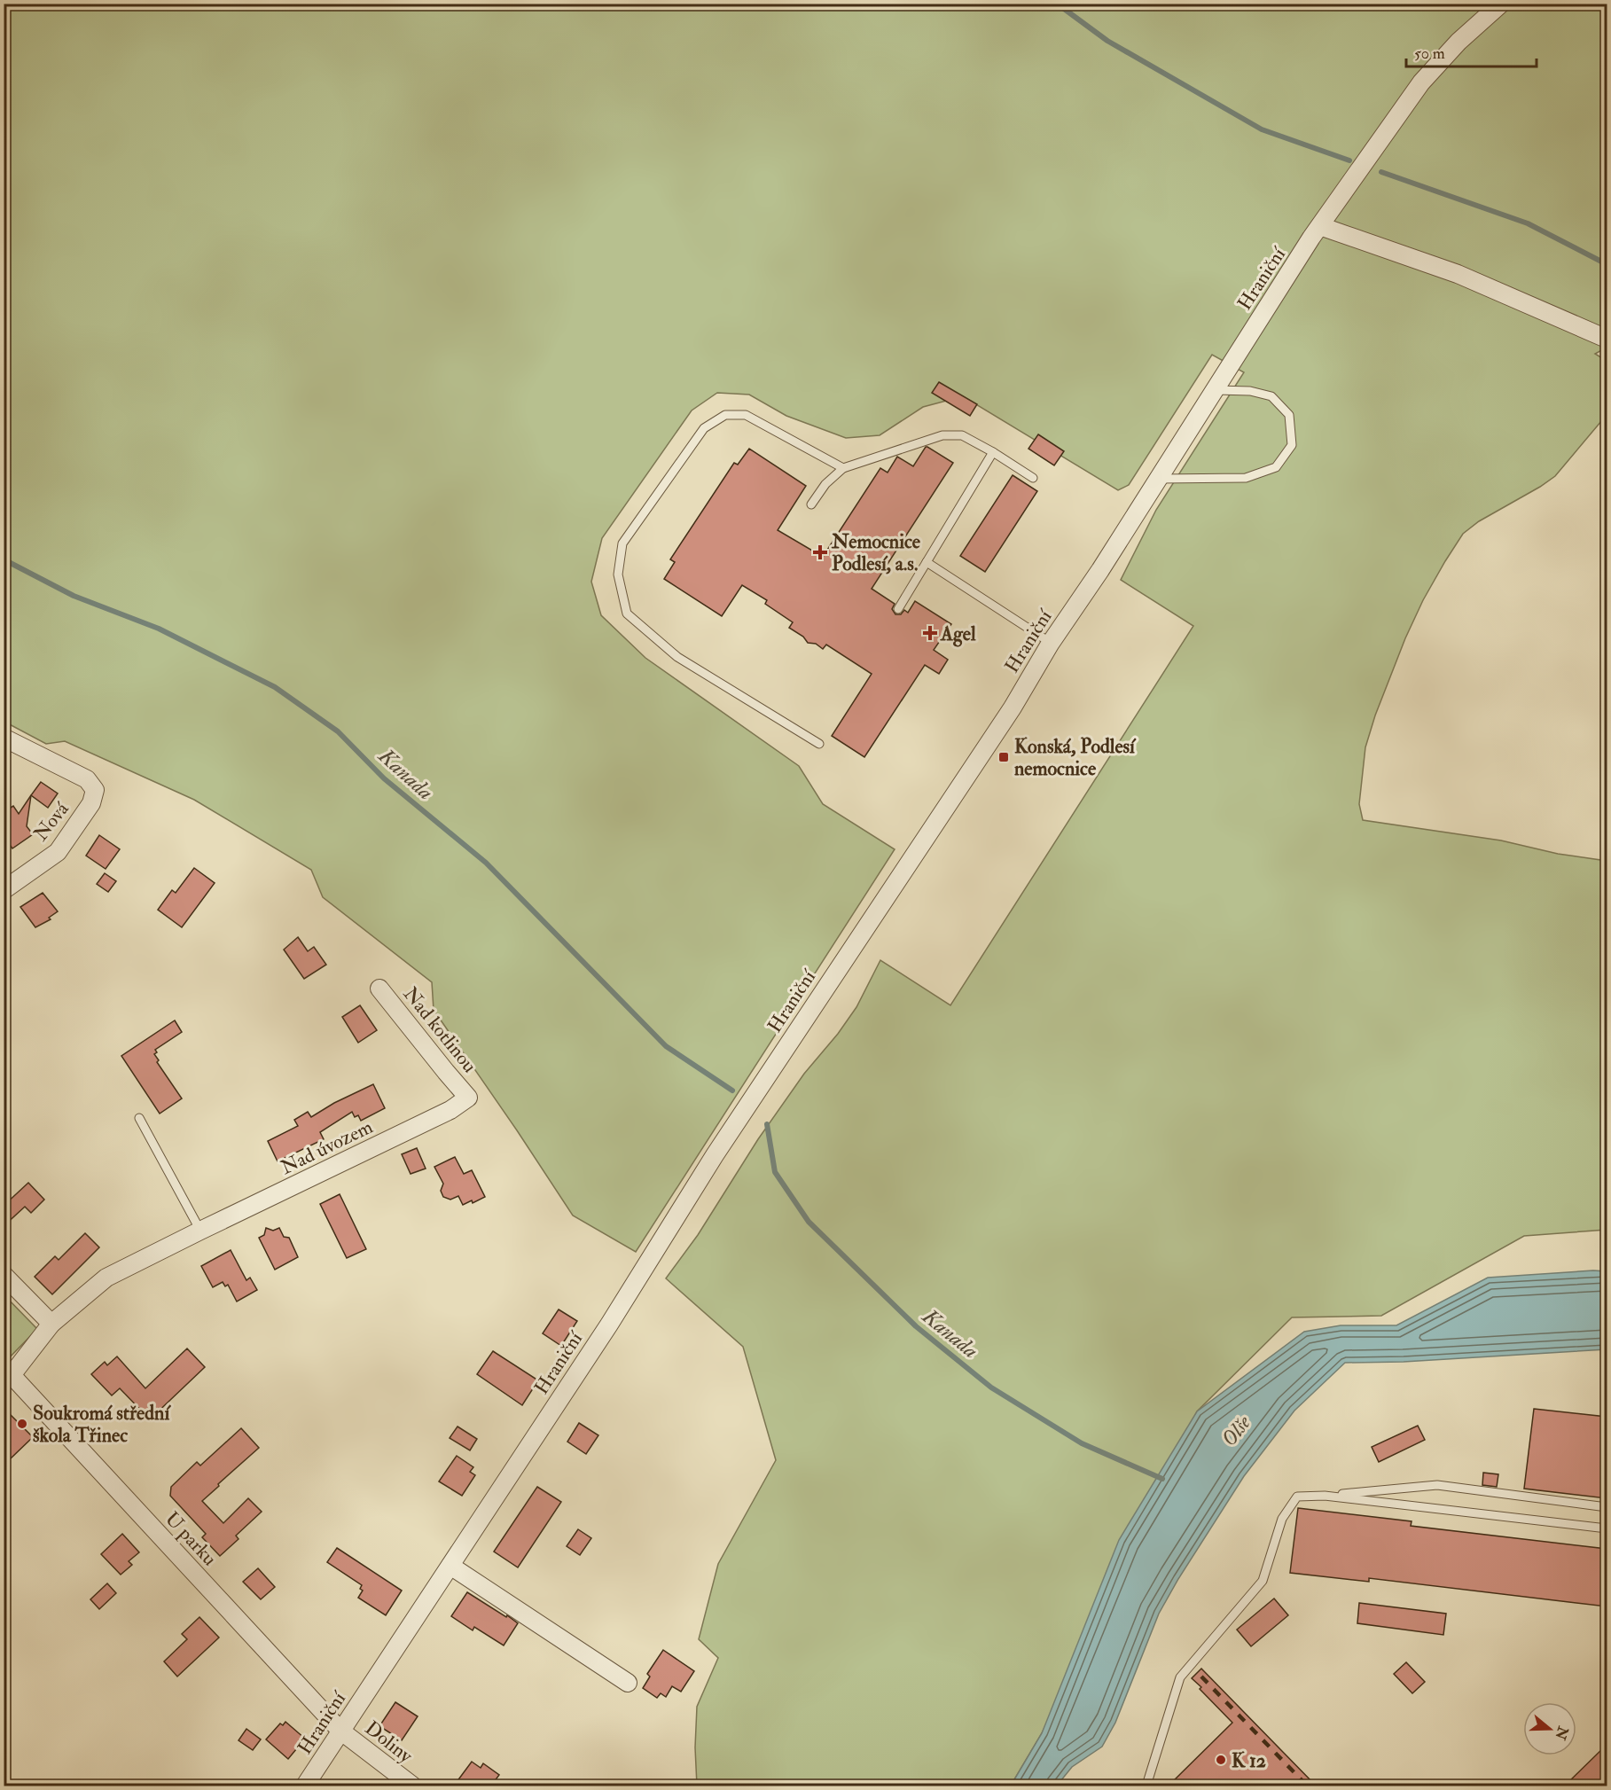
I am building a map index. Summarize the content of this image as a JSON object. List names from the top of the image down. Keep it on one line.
{"streets":{"street":["Hraniční","Nová","Nad kotlinou","Nad úvozem","U parku","Doliny"]},"crossings":[["Hraniční","U parku"],["Hraniční","Doliny"],["Nad kotlinou","Nad úvozem"],["Nad úvozem","U parku"],["U parku","Doliny"]],"water":["Kanada","Olše"],"places":{"health":["Nemocnice Podlesí, a.s.","Agel"],"transit":["Konská, Podlesí nemocnice"],"other":["Soukromá střední škola Třinec","K 12"]},"scale_bar":"50 m","north":"right"}
